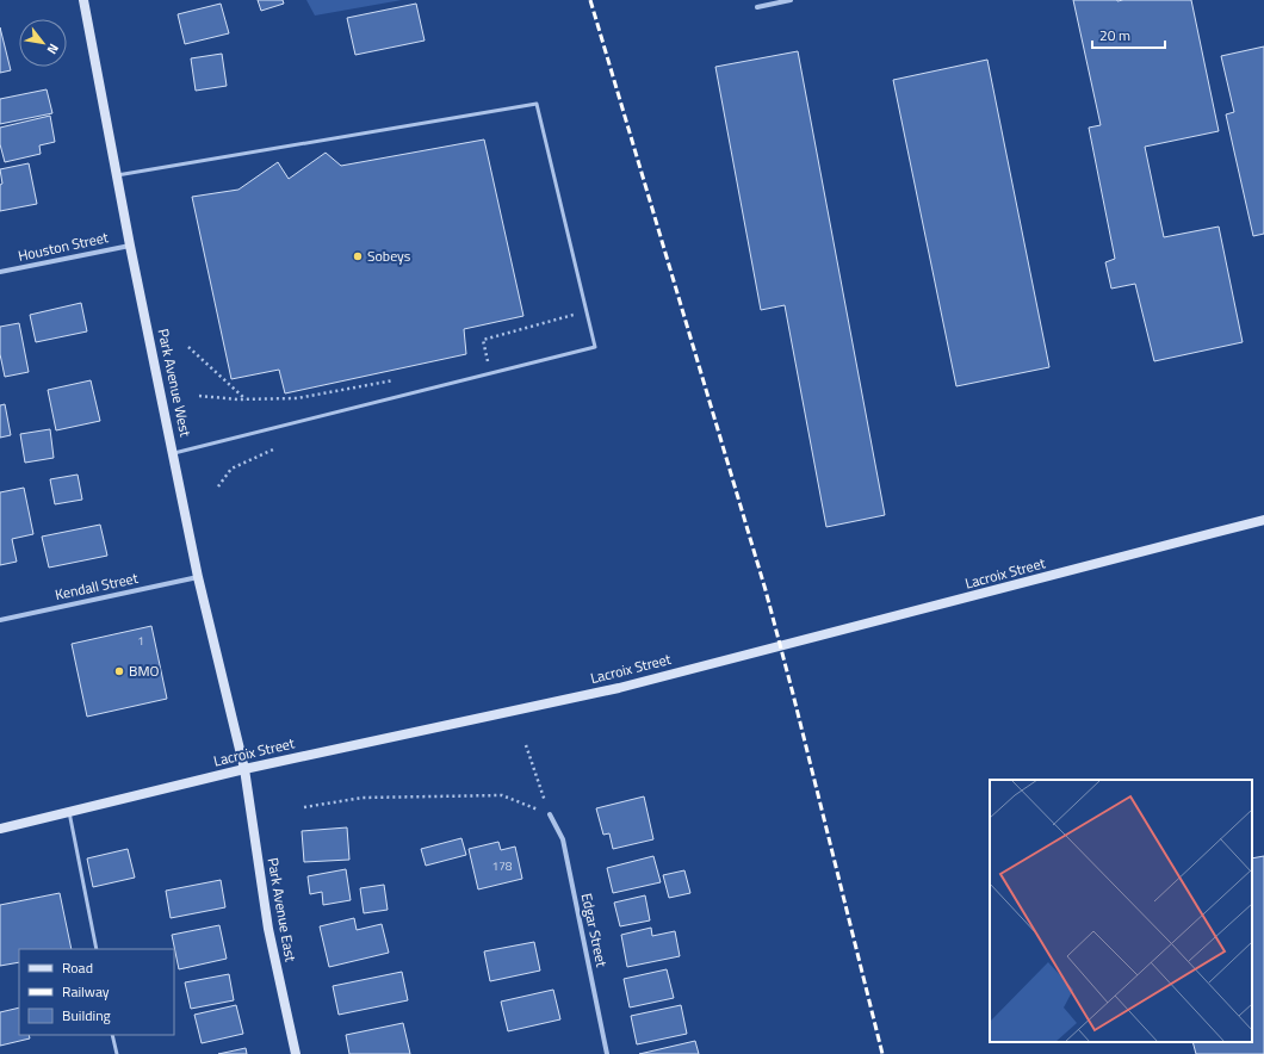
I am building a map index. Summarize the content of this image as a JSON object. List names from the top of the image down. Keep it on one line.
{"streets":{"main road":["Park Avenue West","Lacroix Street","Park Avenue East"],"street":["Houston Street","Kendall Street","Edgar Street"]},"crossings":[["Houston Street","Park Avenue West"],["Park Avenue West","Lacroix Street"],["Park Avenue West","Kendall Street"],["Park Avenue West","Park Avenue East"],["Lacroix Street","Park Avenue East"]],"places":["Sobeys","BMO"],"house_numbers":["1","178"],"legend":["Road","Railway","Building"],"scale_bar":"20 m","north":"bottom right"}
